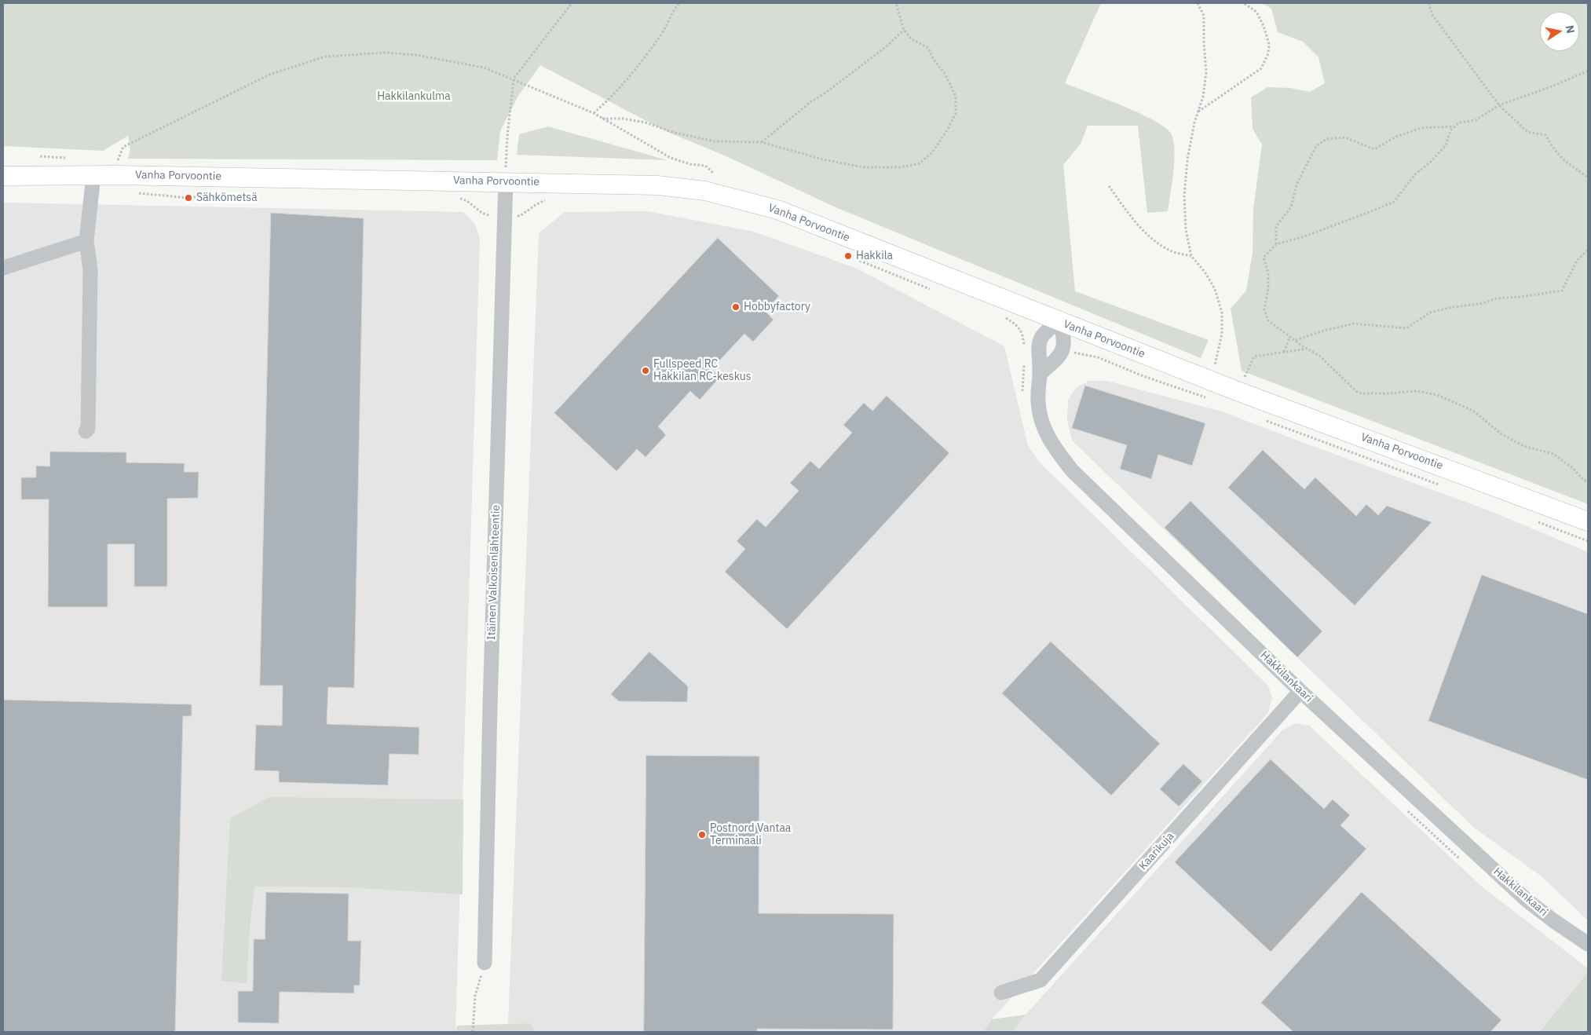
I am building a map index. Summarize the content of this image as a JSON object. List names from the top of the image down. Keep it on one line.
{"streets":{"main road":["Vanha Porvoontie"],"street":["Itäinen Valkoisenlähteentie","Hakkilankaari","Kaarikuja"]},"crossings":[["Vanha Porvoontie","Itäinen Valkoisenlähteentie"],["Hakkilankaari","Kaarikuja"]],"parks":["Hakkilankulma"],"places":["Sähkömetsä","Hakkila","Hobbyfactory","Fullspeed RC Hakkilan RC-keskus","Postnord Vantaa Terminaali"],"north":"right"}
